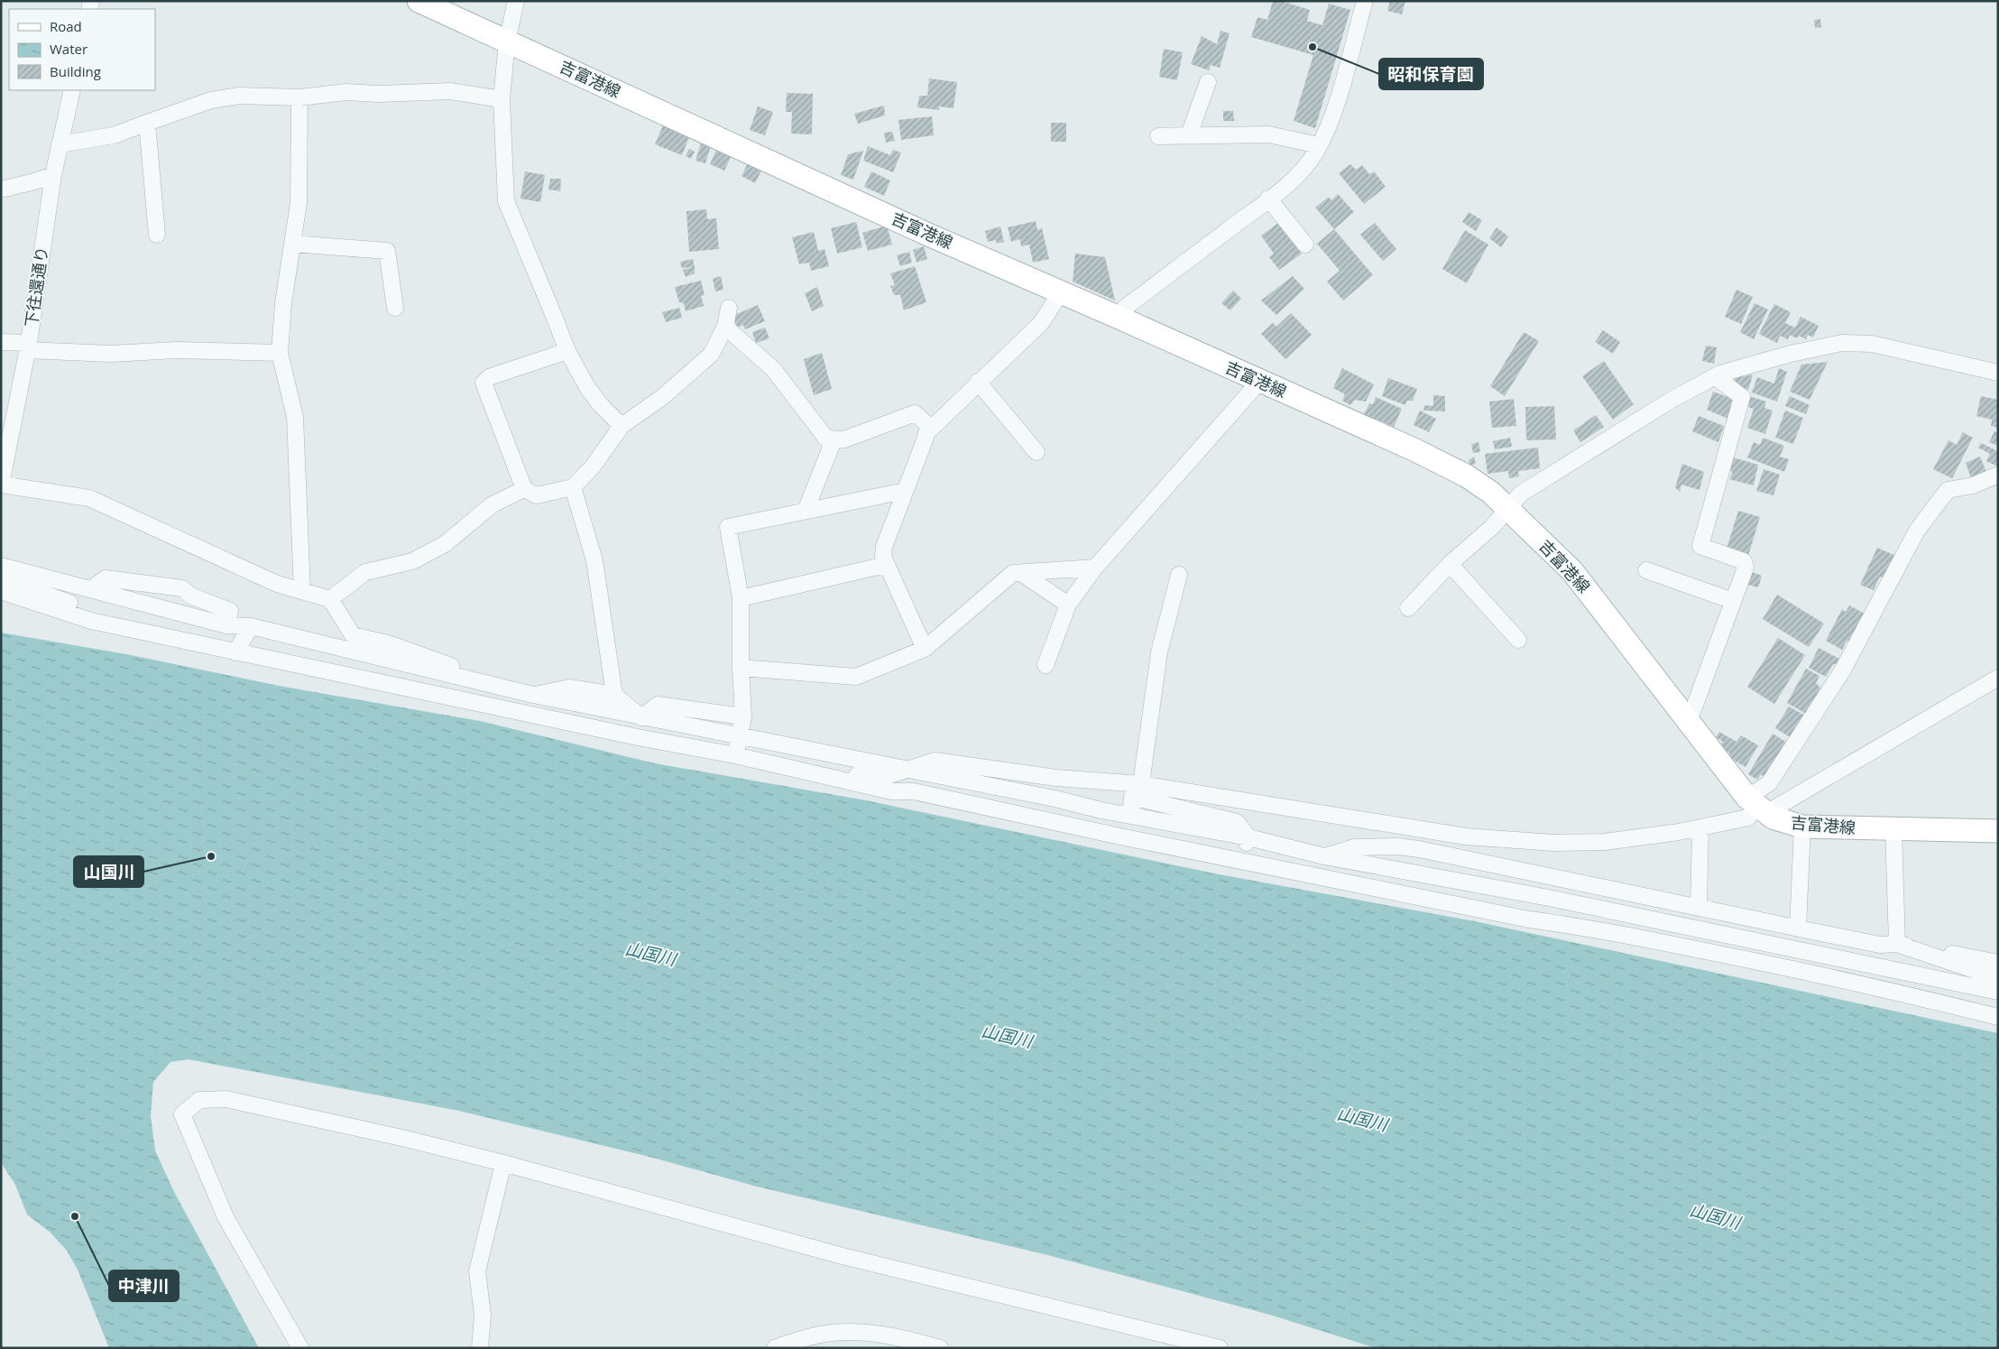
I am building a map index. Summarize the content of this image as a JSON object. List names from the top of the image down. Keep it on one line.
{"streets":{"main road":["吉富港線"],"street":["下往還通り"]},"water":["山国川"],"places":["昭和保育園","山国川","中津川"],"legend":["Road","Water","Building"]}
